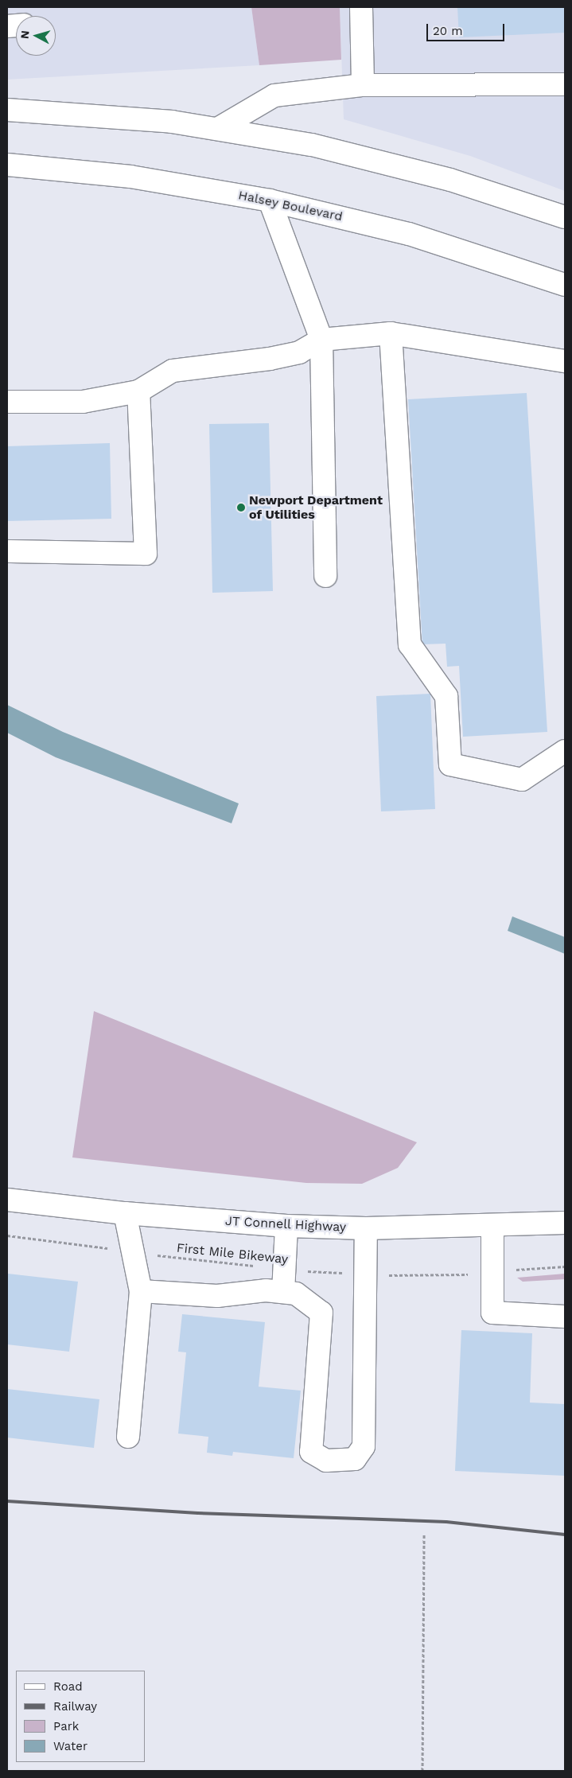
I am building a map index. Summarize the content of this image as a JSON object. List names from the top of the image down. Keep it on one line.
{"streets":{"main road":["Halsey Boulevard","JT Connell Highway"],"path":["First Mile Bikeway"]},"places":["Newport Department of Utilities"],"legend":["Road","Railway","Park","Water"],"scale_bar":"20 m","north":"left"}
